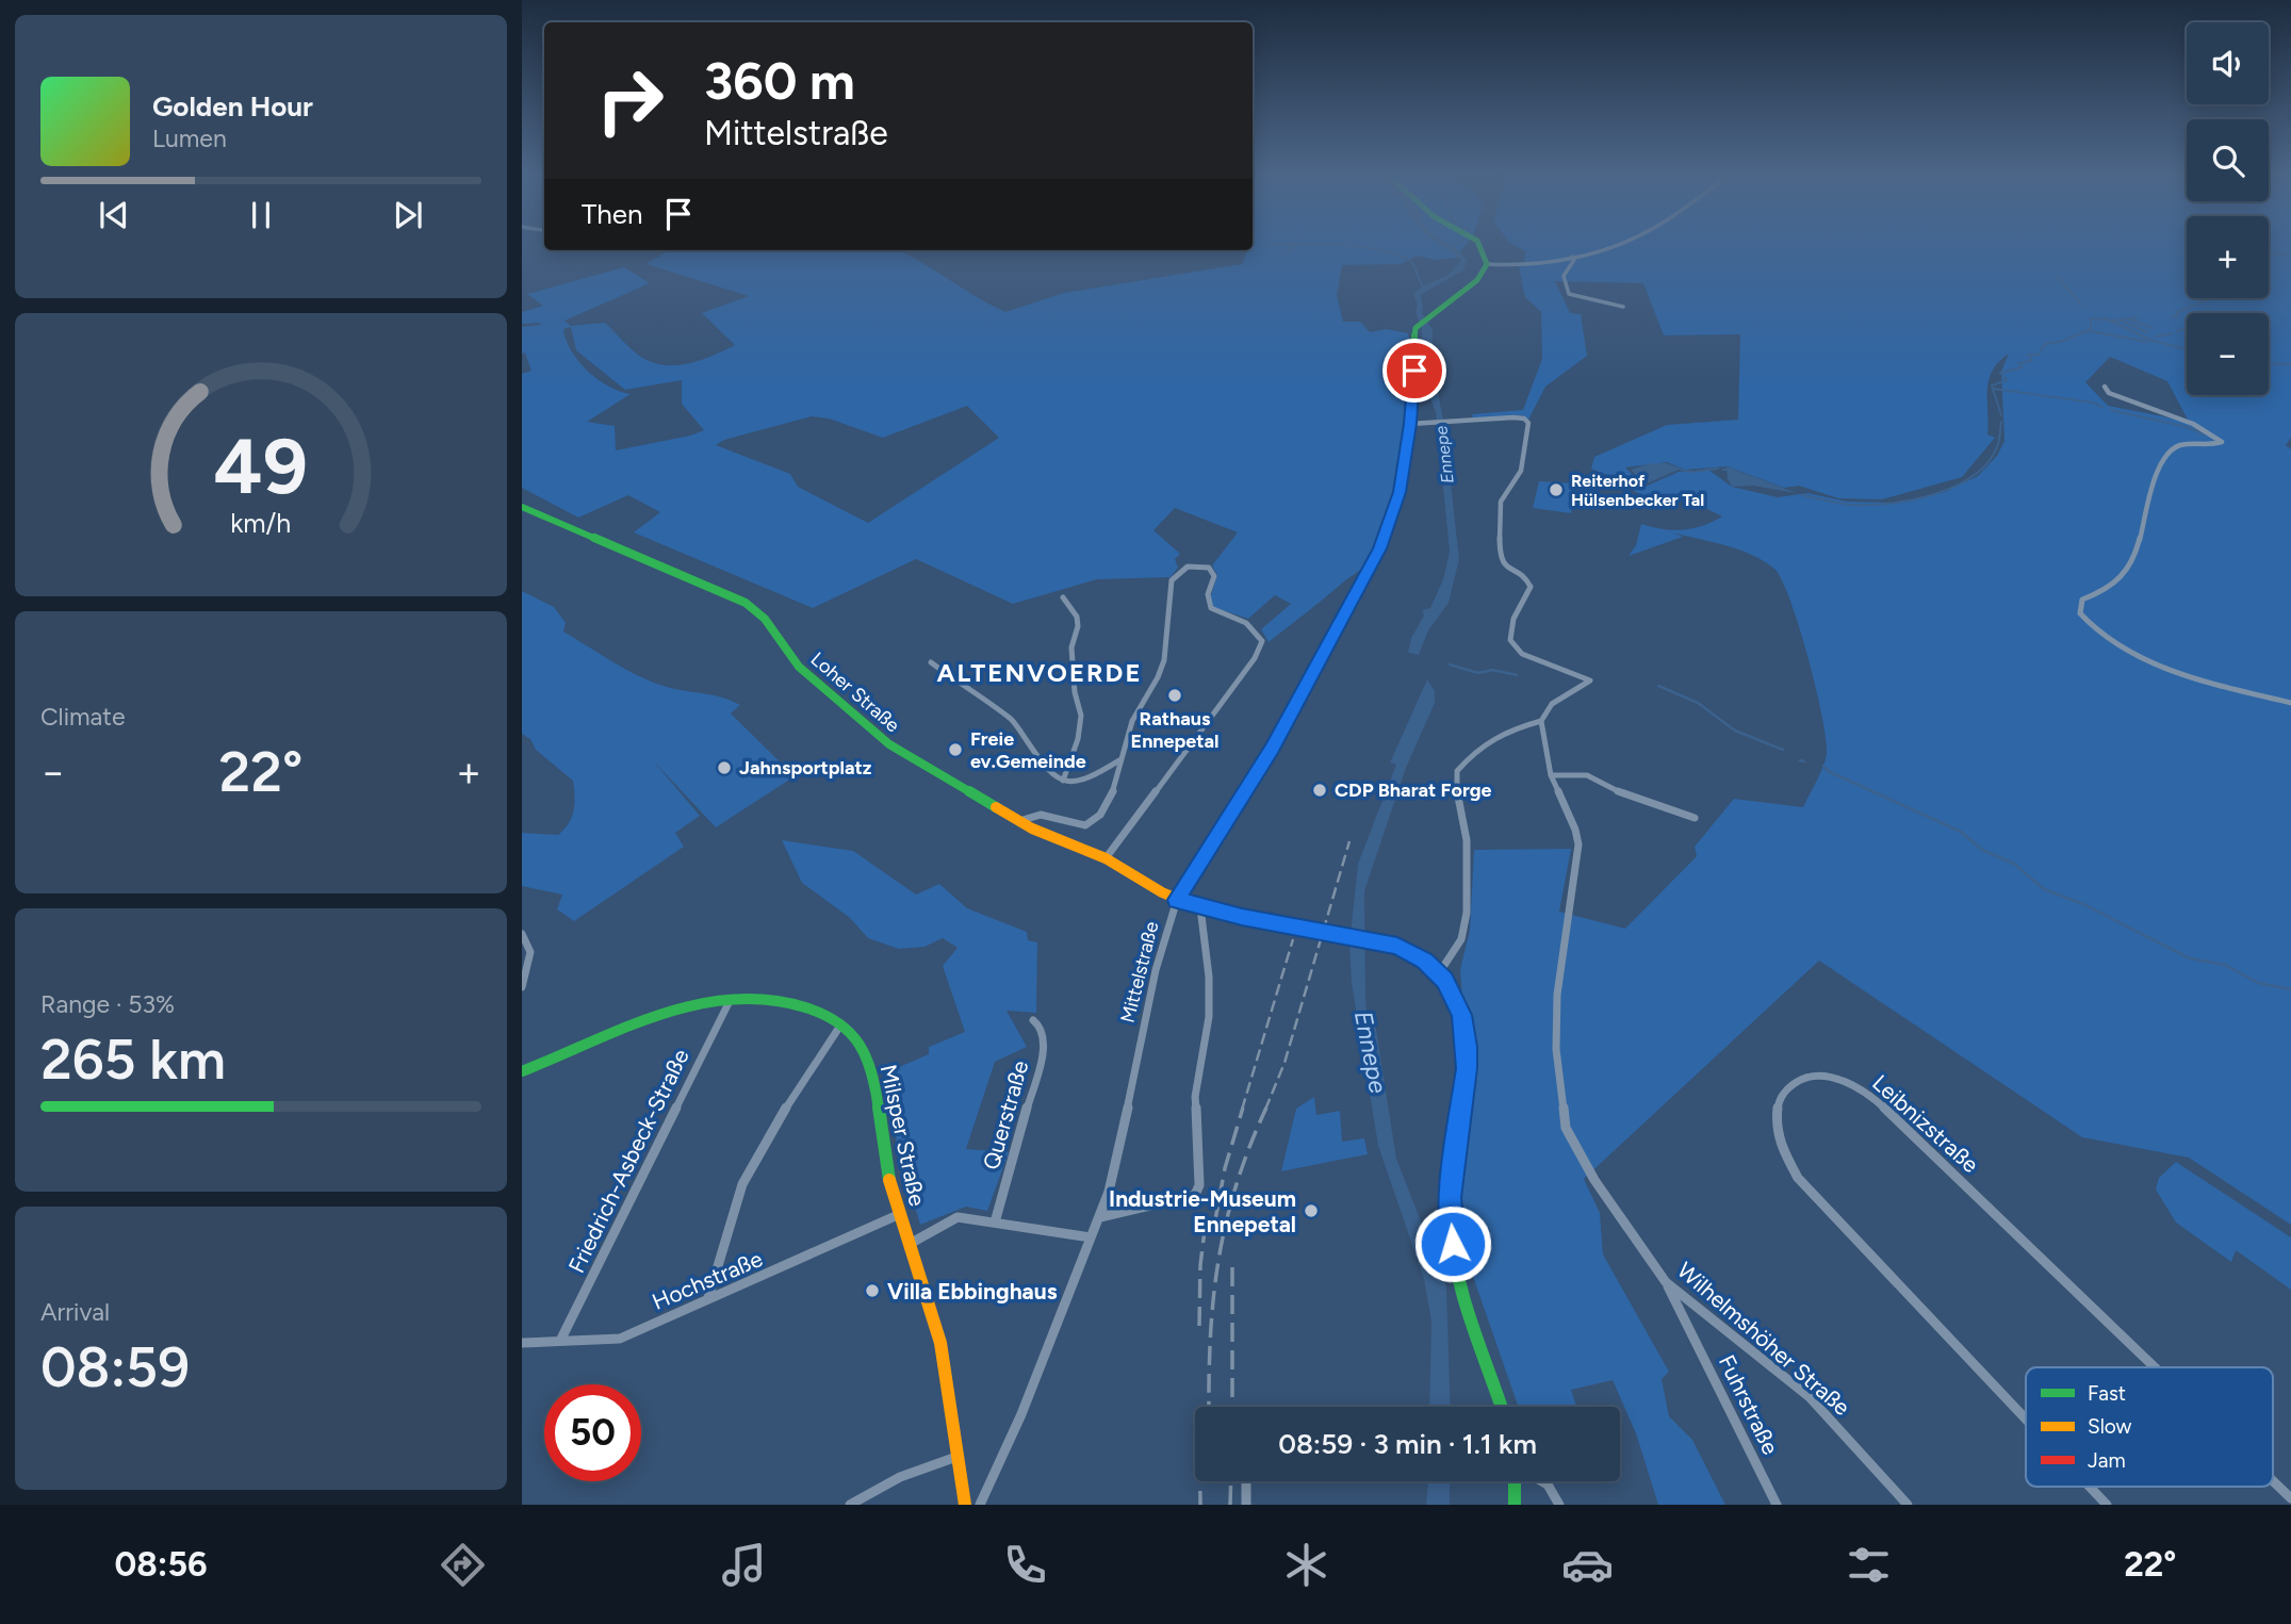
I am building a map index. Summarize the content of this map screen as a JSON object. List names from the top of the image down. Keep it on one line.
{"streets":{"street":["Loher Straße","Mittelstraße","Querstraße","Leibnizstraße","Milsper Straße","Friedrich-Asbeck-Straße","Hochstraße","Wilhelmshöher Straße","Fuhrstraße"]},"crossings":[["Loher Straße","Mittelstraße"],["Milsper Straße","Friedrich-Asbeck-Straße"],["Milsper Straße","Hochstraße"],["Friedrich-Asbeck-Straße","Hochstraße"],["Wilhelmshöher Straße","Fuhrstraße"]],"districts":["ALTENVOERDE"],"water":["Ennepe"],"places":["Reiterhof Hülsenbecker Tal","Rathaus Ennepetal","Freie ev.Gemeinde","Jahnsportplatz","CDP Bharat Forge","Industrie-Museum Ennepetal","Villa Ebbinghaus"],"legend":["Fast","Slow","Jam"],"page":{"map_buttons":["+","−"],"turn":["360 m","Mittelstraße"],"song":["Golden Hour","Lumen"],"then":"Then","tile":["Climate",["Range · 53%","265 km"],["Arrival","08:59"]],"heat":["−","22°","+"],"limit":"50","trip":"08:59 · 3 min · 1.1 km","tabs":["08:56","22°"],"gauge":["49","km/h"]}}
